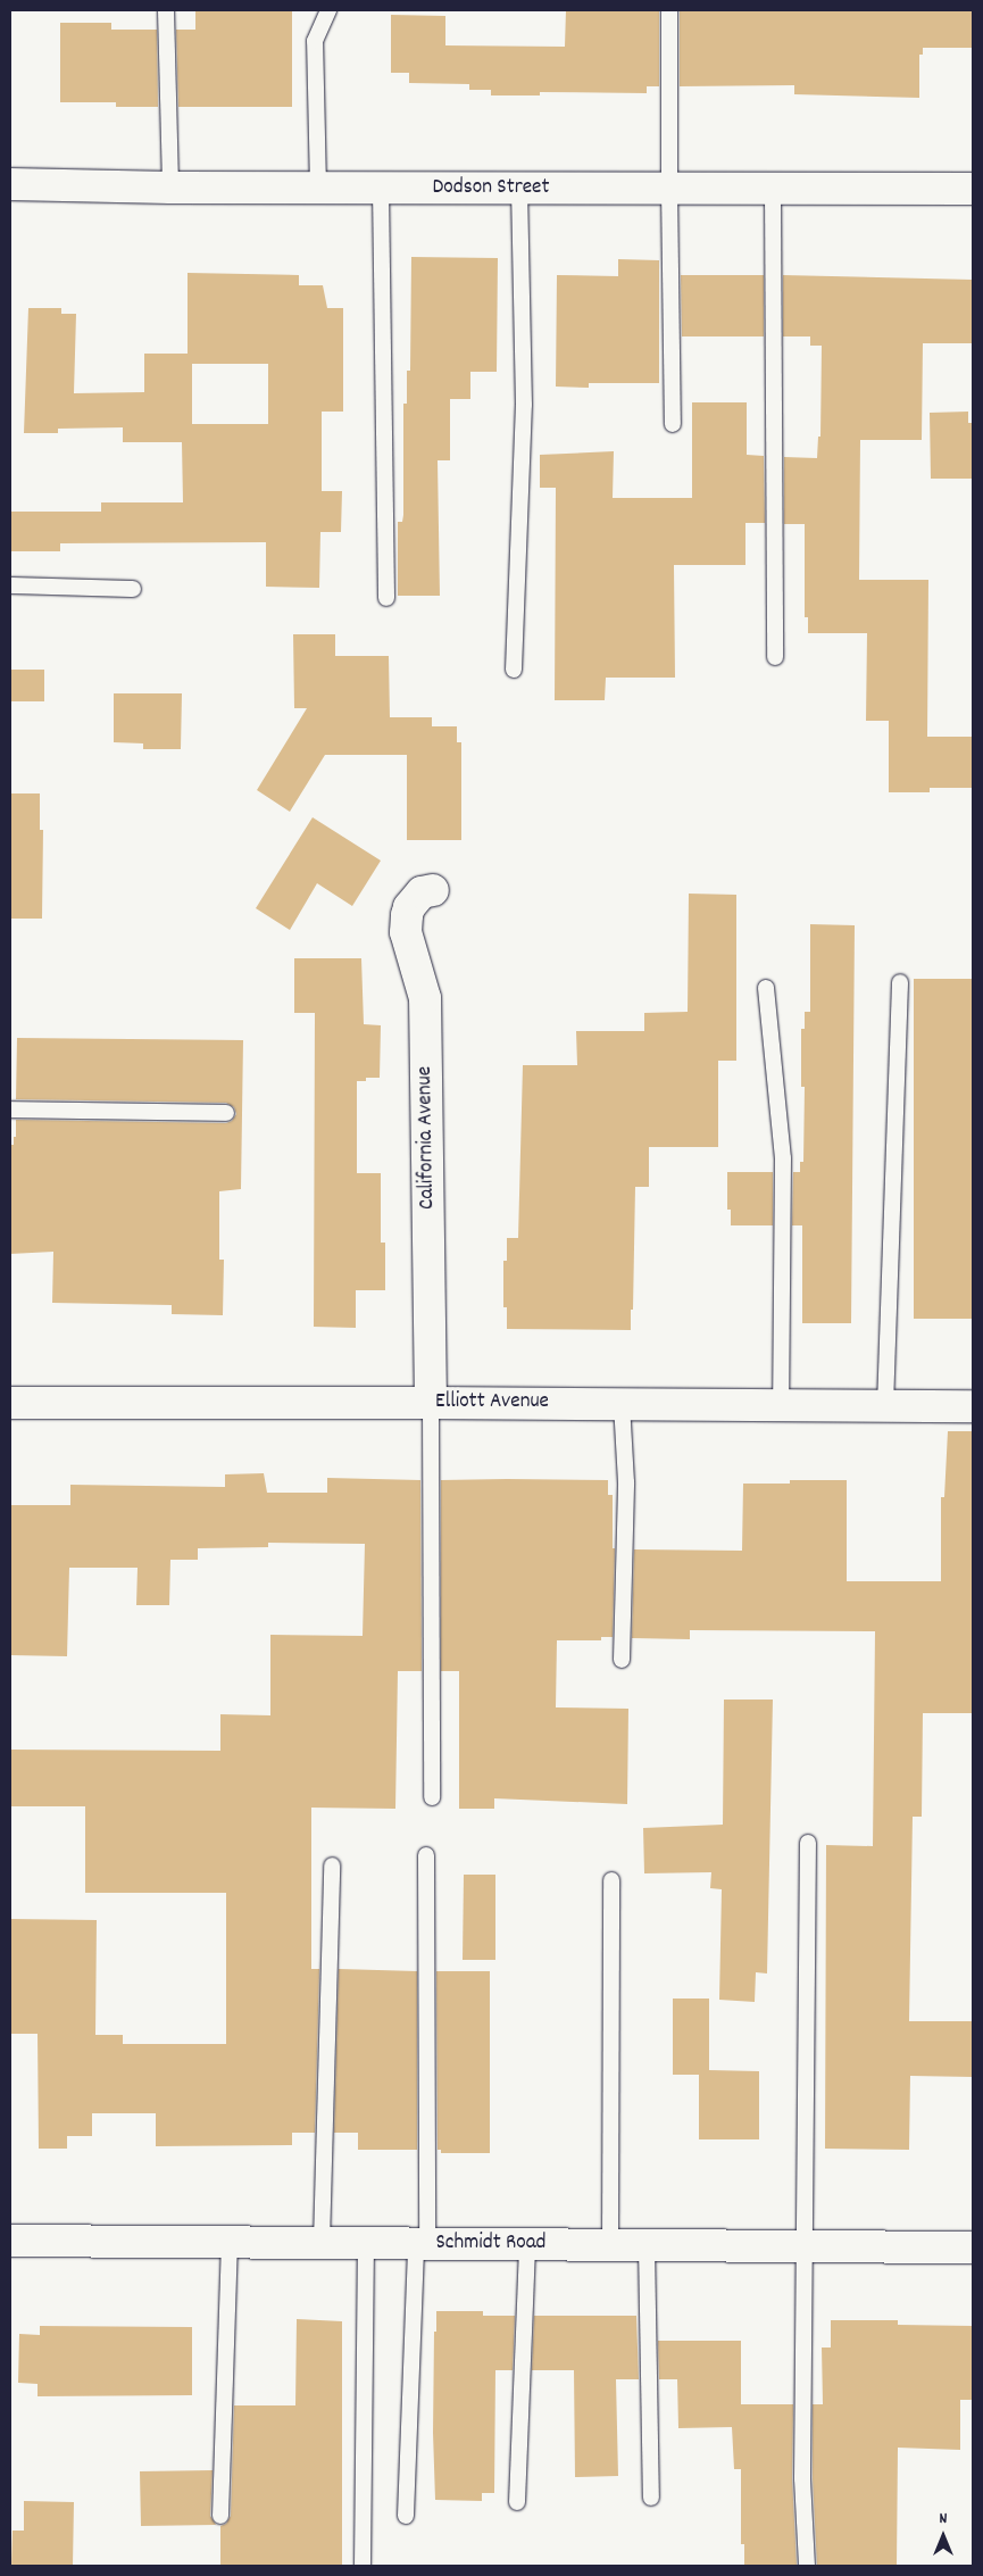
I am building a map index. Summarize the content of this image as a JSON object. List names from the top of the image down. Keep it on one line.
{"streets":{"street":["Dodson Street","California Avenue","Elliott Avenue","Schmidt Road"]},"crossings":[["California Avenue","Elliott Avenue"]],"north":"top"}
